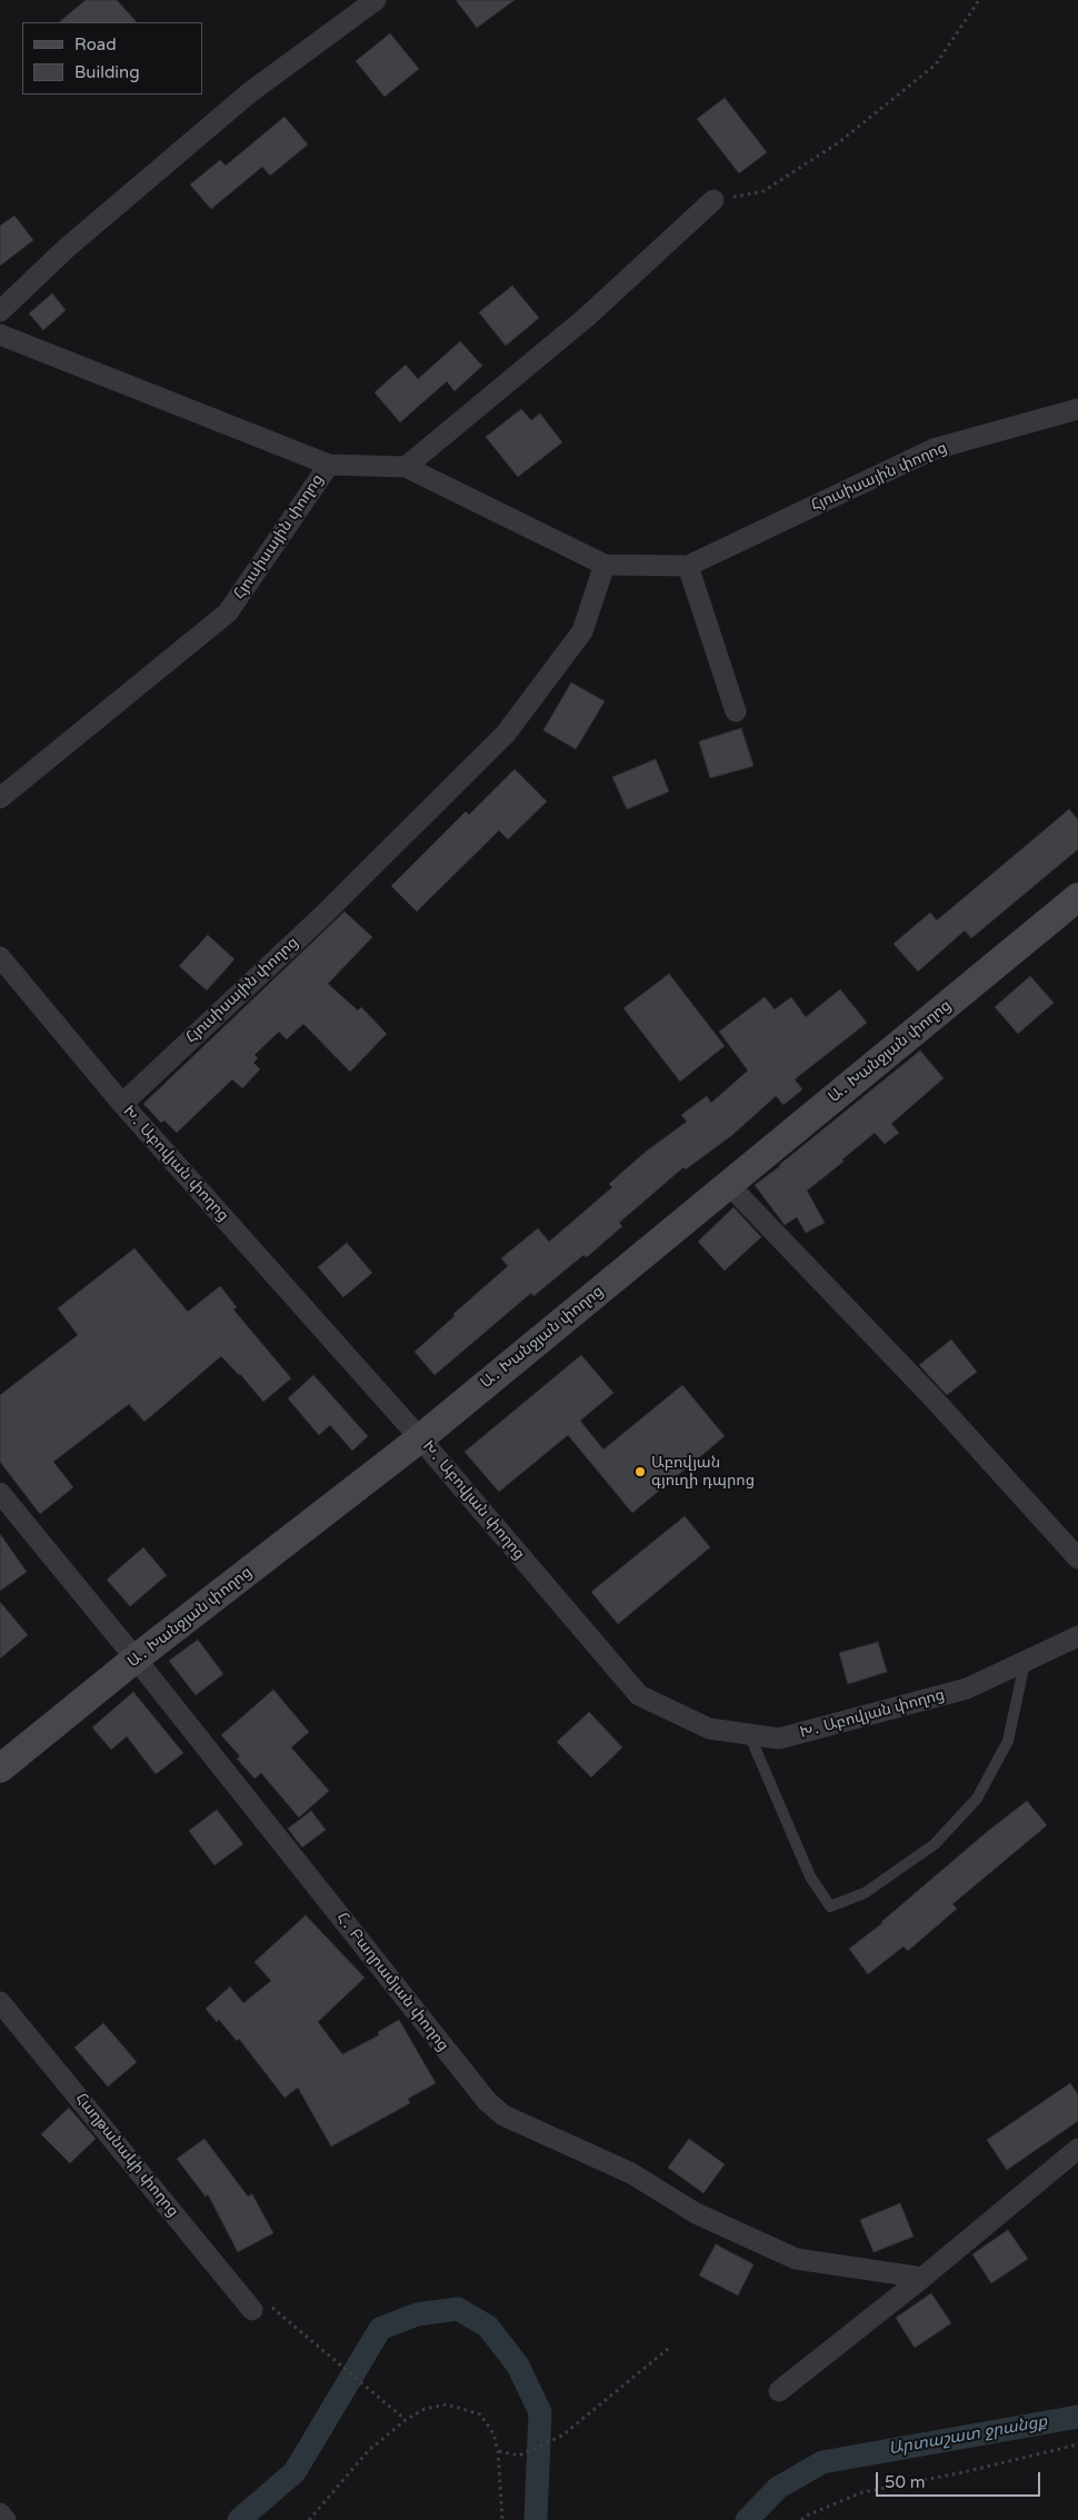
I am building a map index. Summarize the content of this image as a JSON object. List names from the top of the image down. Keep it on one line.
{"streets":{"street":["Հյուսիսային փողոց","Ա․ Խանջյան փողոց","Խ․ Աբովյան փողոց","Հ․ Բաղրամյան փողոց","Հաղթանակի փողոց"]},"crossings":[["Հյուսիսային փողոց","Խ․ Աբովյան փողոց"],["Ա․ Խանջյան փողոց","Խ․ Աբովյան փողոց"],["Ա․ Խանջյան փողոց","Հ․ Բաղրամյան փողոց"]],"water":["Արտաշատ ջրանցք"],"places":["Աբովյան գյուղի դպրոց"],"legend":["Road","Building"],"scale_bar":"50 m"}
